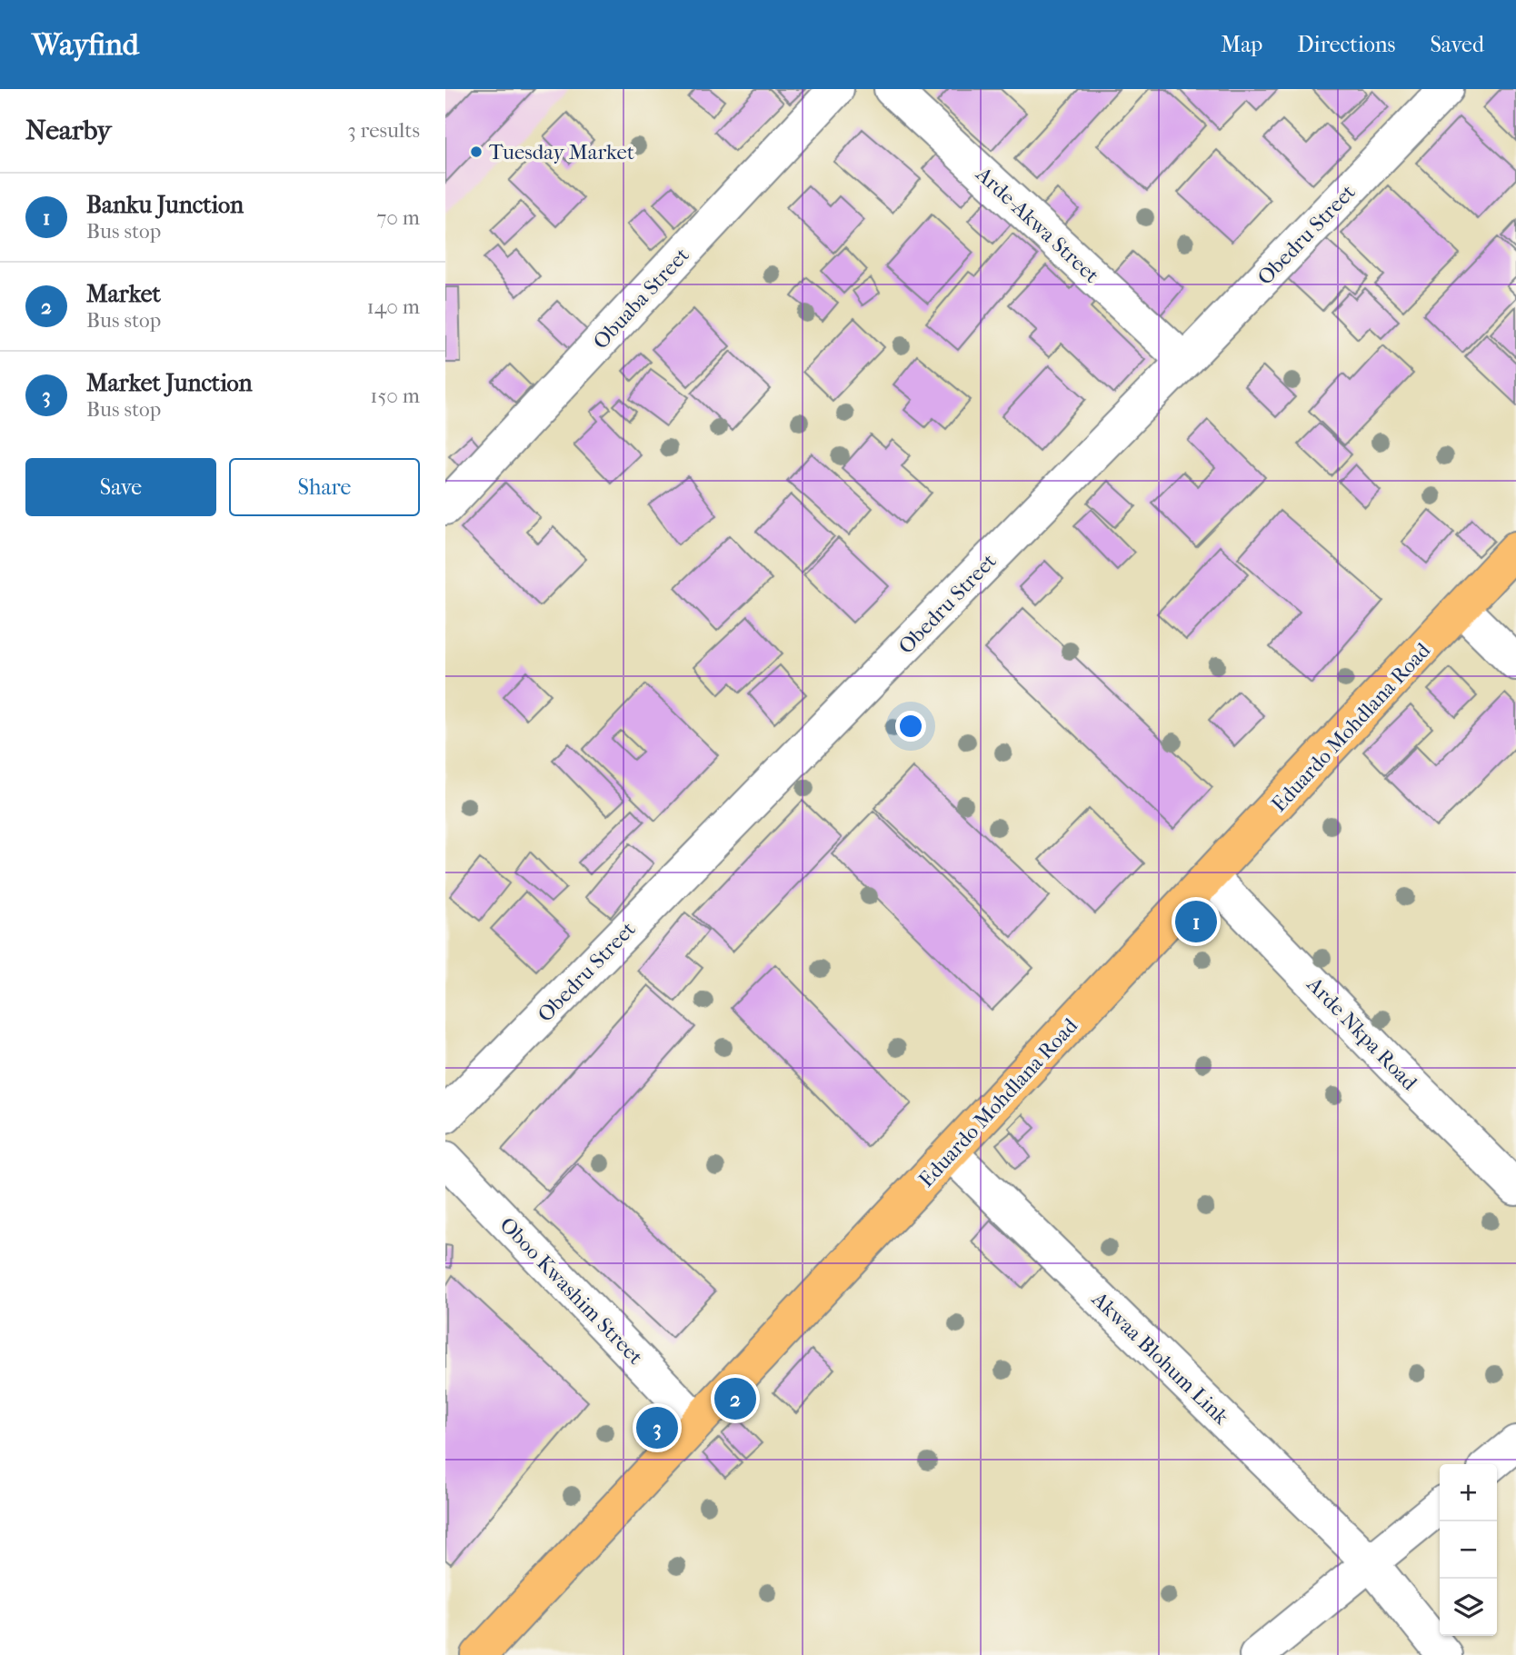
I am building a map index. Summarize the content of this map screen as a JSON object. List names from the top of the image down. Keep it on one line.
{"streets":{"main road":["Eduardo Mohdlana Road"],"street":["Arde-Akwa Street","Obedru Street","Obuaba Street","Arde Nkpa Road","Oboo Kwashim Street","Akwaa Blohum Link"]},"crossings":[["Arde-Akwa Street","Obedru Street"],["Eduardo Mohdlana Road","Arde Nkpa Road"],["Eduardo Mohdlana Road","Oboo Kwashim Street"],["Eduardo Mohdlana Road","Akwaa Blohum Link"]],"places":["Tuesday Market"],"page":{"header":"Wayfind","nav":["Map","Directions","Saved"],"heading":["Nearby","3 results"],"list":[{"mark":"1","name":"Banku Junction","note":"Bus stop","value":"70 m"},{"mark":"2","name":"Market","note":"Bus stop","value":"140 m"},{"mark":"3","name":"Market Junction","note":"Bus stop","value":"150 m"}],"buttons":["Save","Share"],"pins":["1","2","3"],"map_buttons":["+","−"]}}
